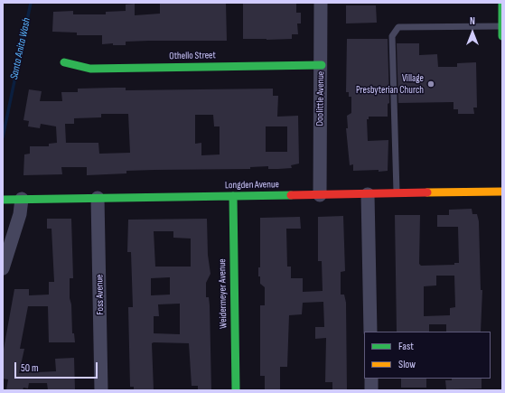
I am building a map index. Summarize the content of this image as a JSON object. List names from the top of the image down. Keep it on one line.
{"streets":{"street":["Othello Street","Doolittle Avenue","Longden Avenue","Weidermeyer Avenue","Foss Avenue"]},"crossings":[["Othello Street","Doolittle Avenue"],["Doolittle Avenue","Longden Avenue"],["Longden Avenue","Weidermeyer Avenue"],["Longden Avenue","Foss Avenue"]],"water":["Santa Anita Wash"],"places":["Village Presbyterian Church"],"legend":["Fast","Slow"],"scale_bar":"50 m","north":"top"}
